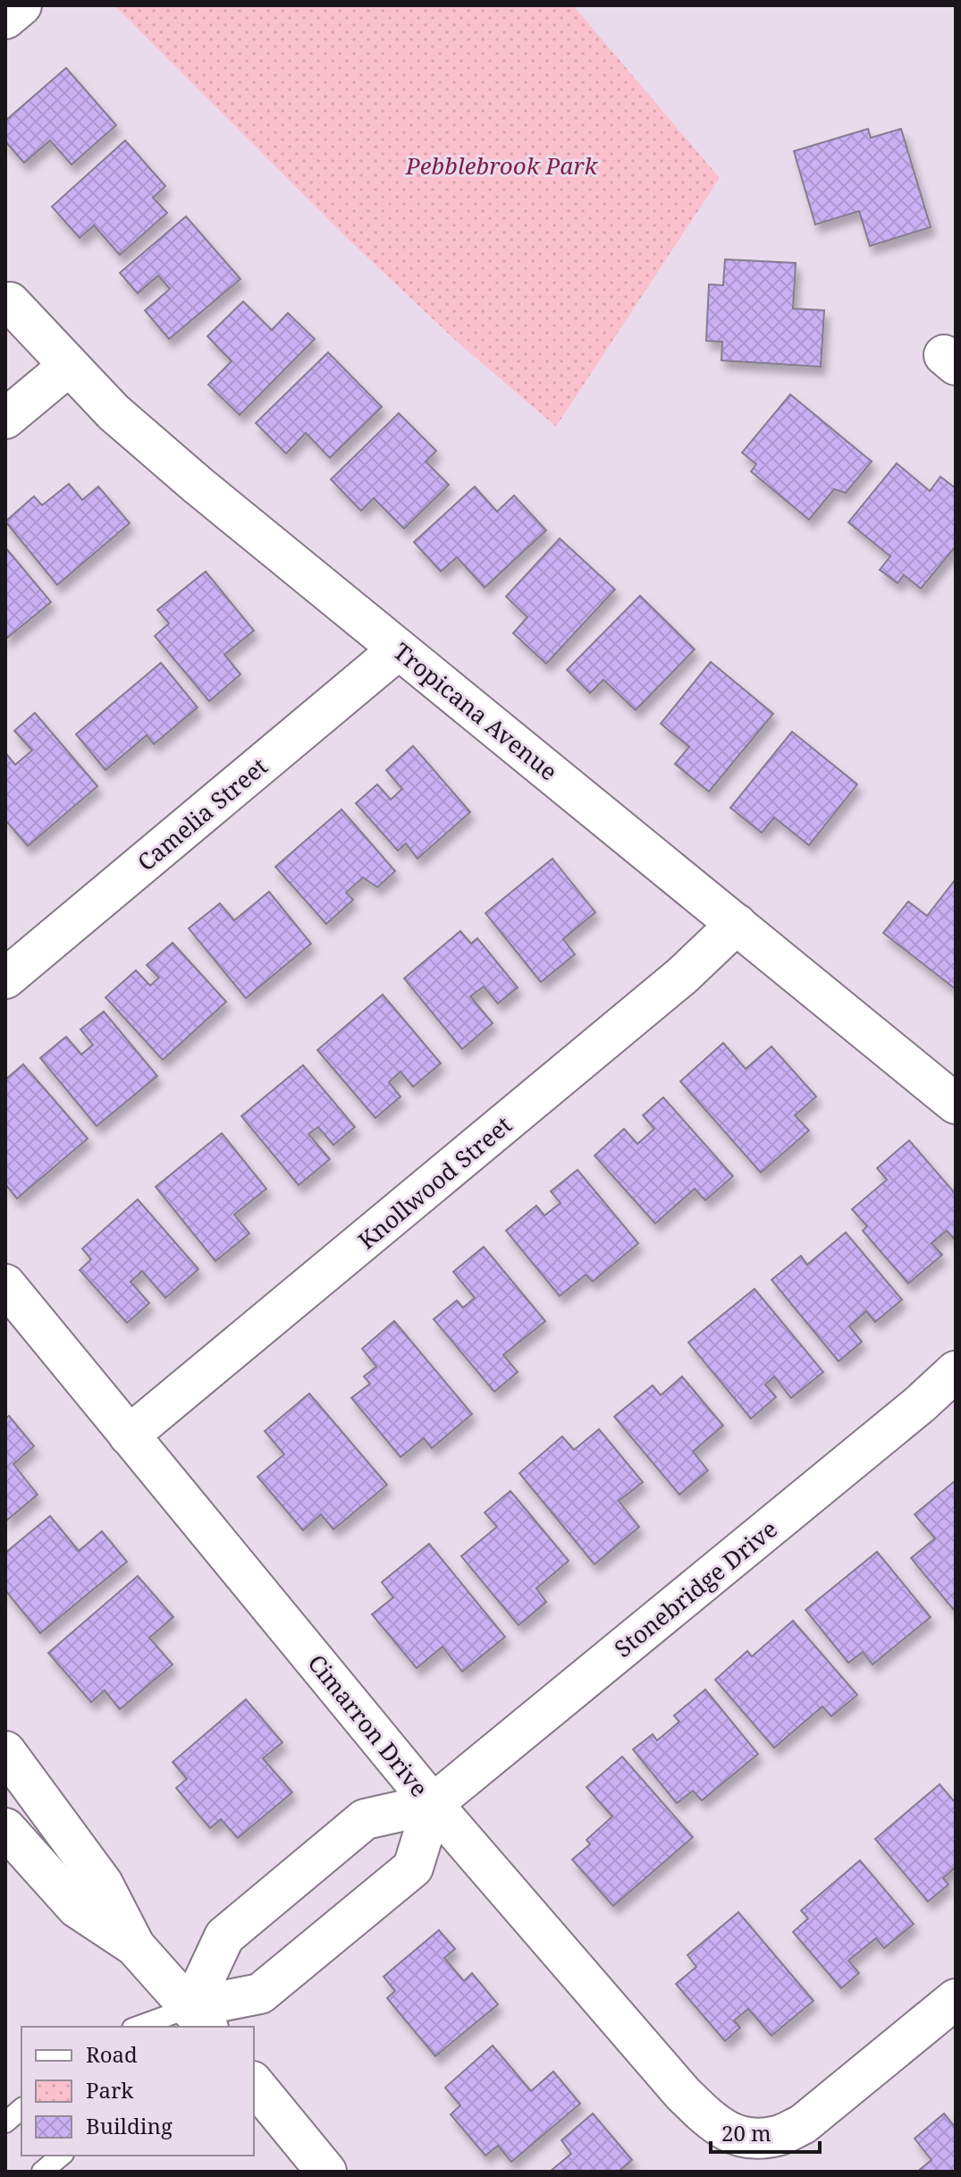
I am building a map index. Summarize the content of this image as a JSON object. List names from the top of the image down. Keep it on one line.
{"streets":{"street":["Tropicana Avenue","Camelia Street","Knollwood Street","Stonebridge Drive","Cimarron Drive"]},"crossings":[["Tropicana Avenue","Camelia Street"],["Tropicana Avenue","Knollwood Street"],["Knollwood Street","Cimarron Drive"],["Stonebridge Drive","Cimarron Drive"]],"parks":["Pebblebrook Park"],"legend":["Road","Park","Building"],"scale_bar":"20 m"}
